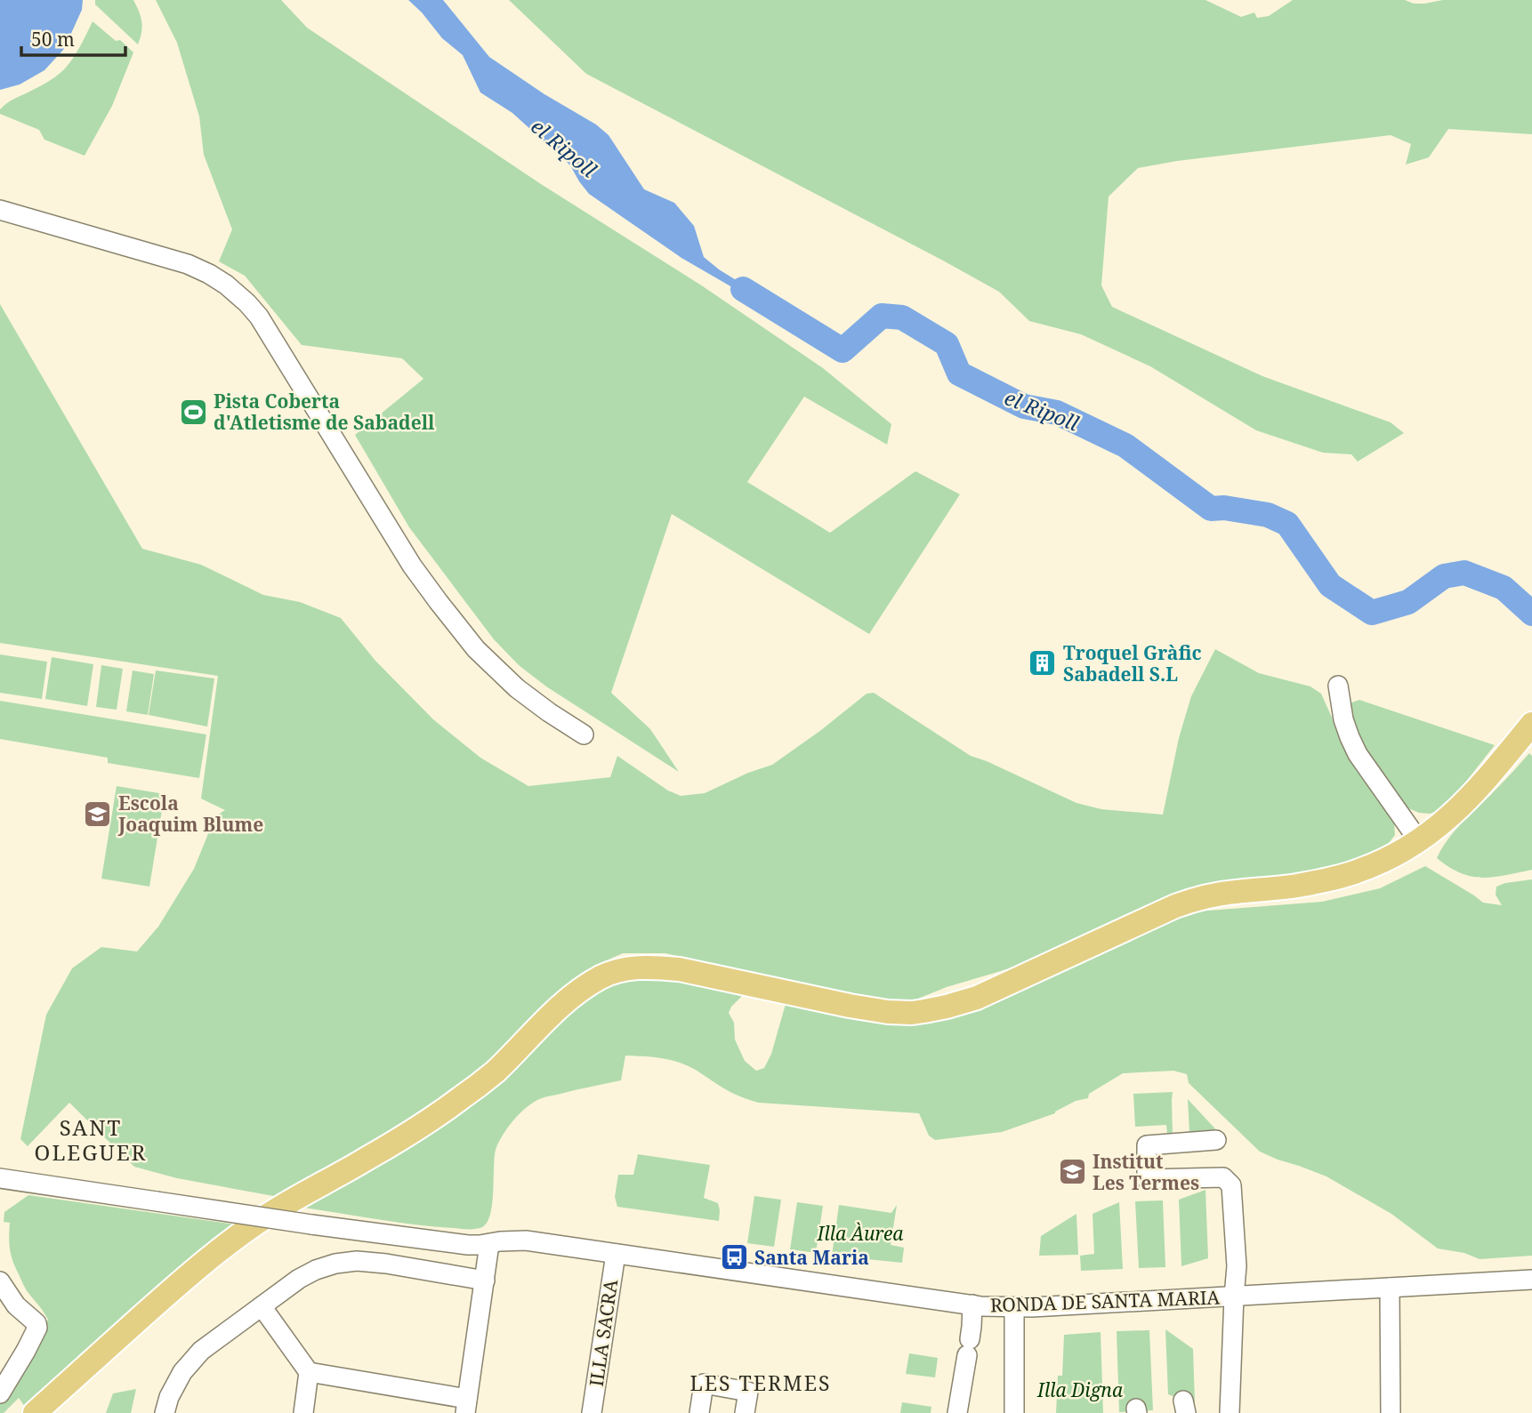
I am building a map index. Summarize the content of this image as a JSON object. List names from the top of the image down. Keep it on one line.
{"streets":{"street":["RONDA DE SANTA MARIA","ILLA SACRA"]},"crossings":[["RONDA DE SANTA MARIA","ILLA SACRA"]],"districts":["SANT OLEGUER","LES TERMES"],"water":["el Ripoll"],"parks":["Illa Àurea","Illa Digna"],"places":{"sports":["Pista Coberta d'Atletisme de Sabadell"],"building":["Troquel Gràfic Sabadell S.L"],"school or university":["Escola Joaquim Blume","Institut Les Termes"],"bus stop":["Santa Maria"]},"scale_bar":"50 m"}
